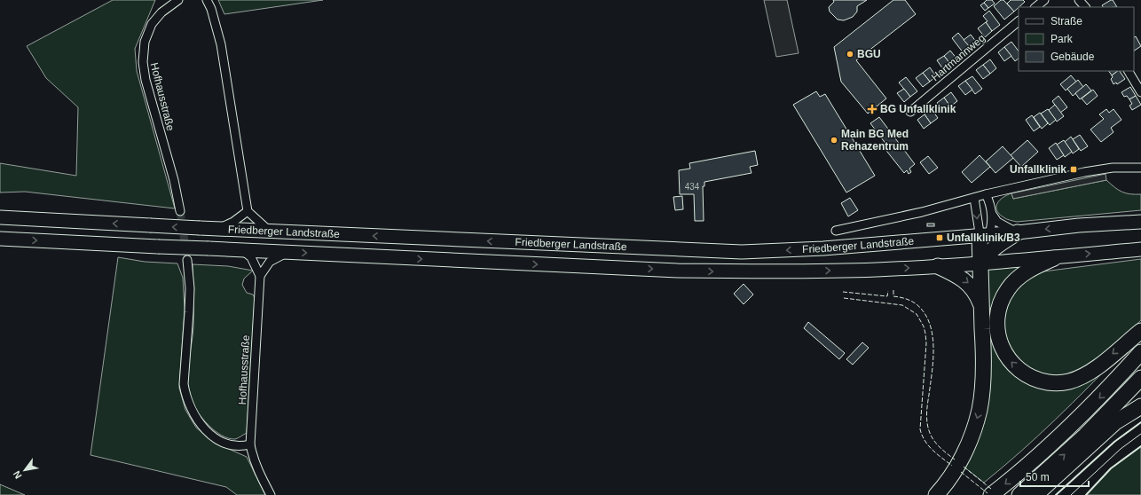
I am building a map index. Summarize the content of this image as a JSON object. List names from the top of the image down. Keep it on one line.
{"streets":{"main road":["Friedberger Landstraße"],"street":["Hartmannweg","Hofhausstraße"]},"crossings":[["Hofhausstraße","Friedberger Landstraße"]],"places":{"other":["BGU","Main BG Med Rehazentrum"],"health":["BG Unfallklinik"],"transit":["Unfallklinik","Unfallklinik/B3"]},"house_numbers":["434"],"legend":["Straße","Park","Gebäude"],"scale_bar":"50 m","north":"bottom left"}
